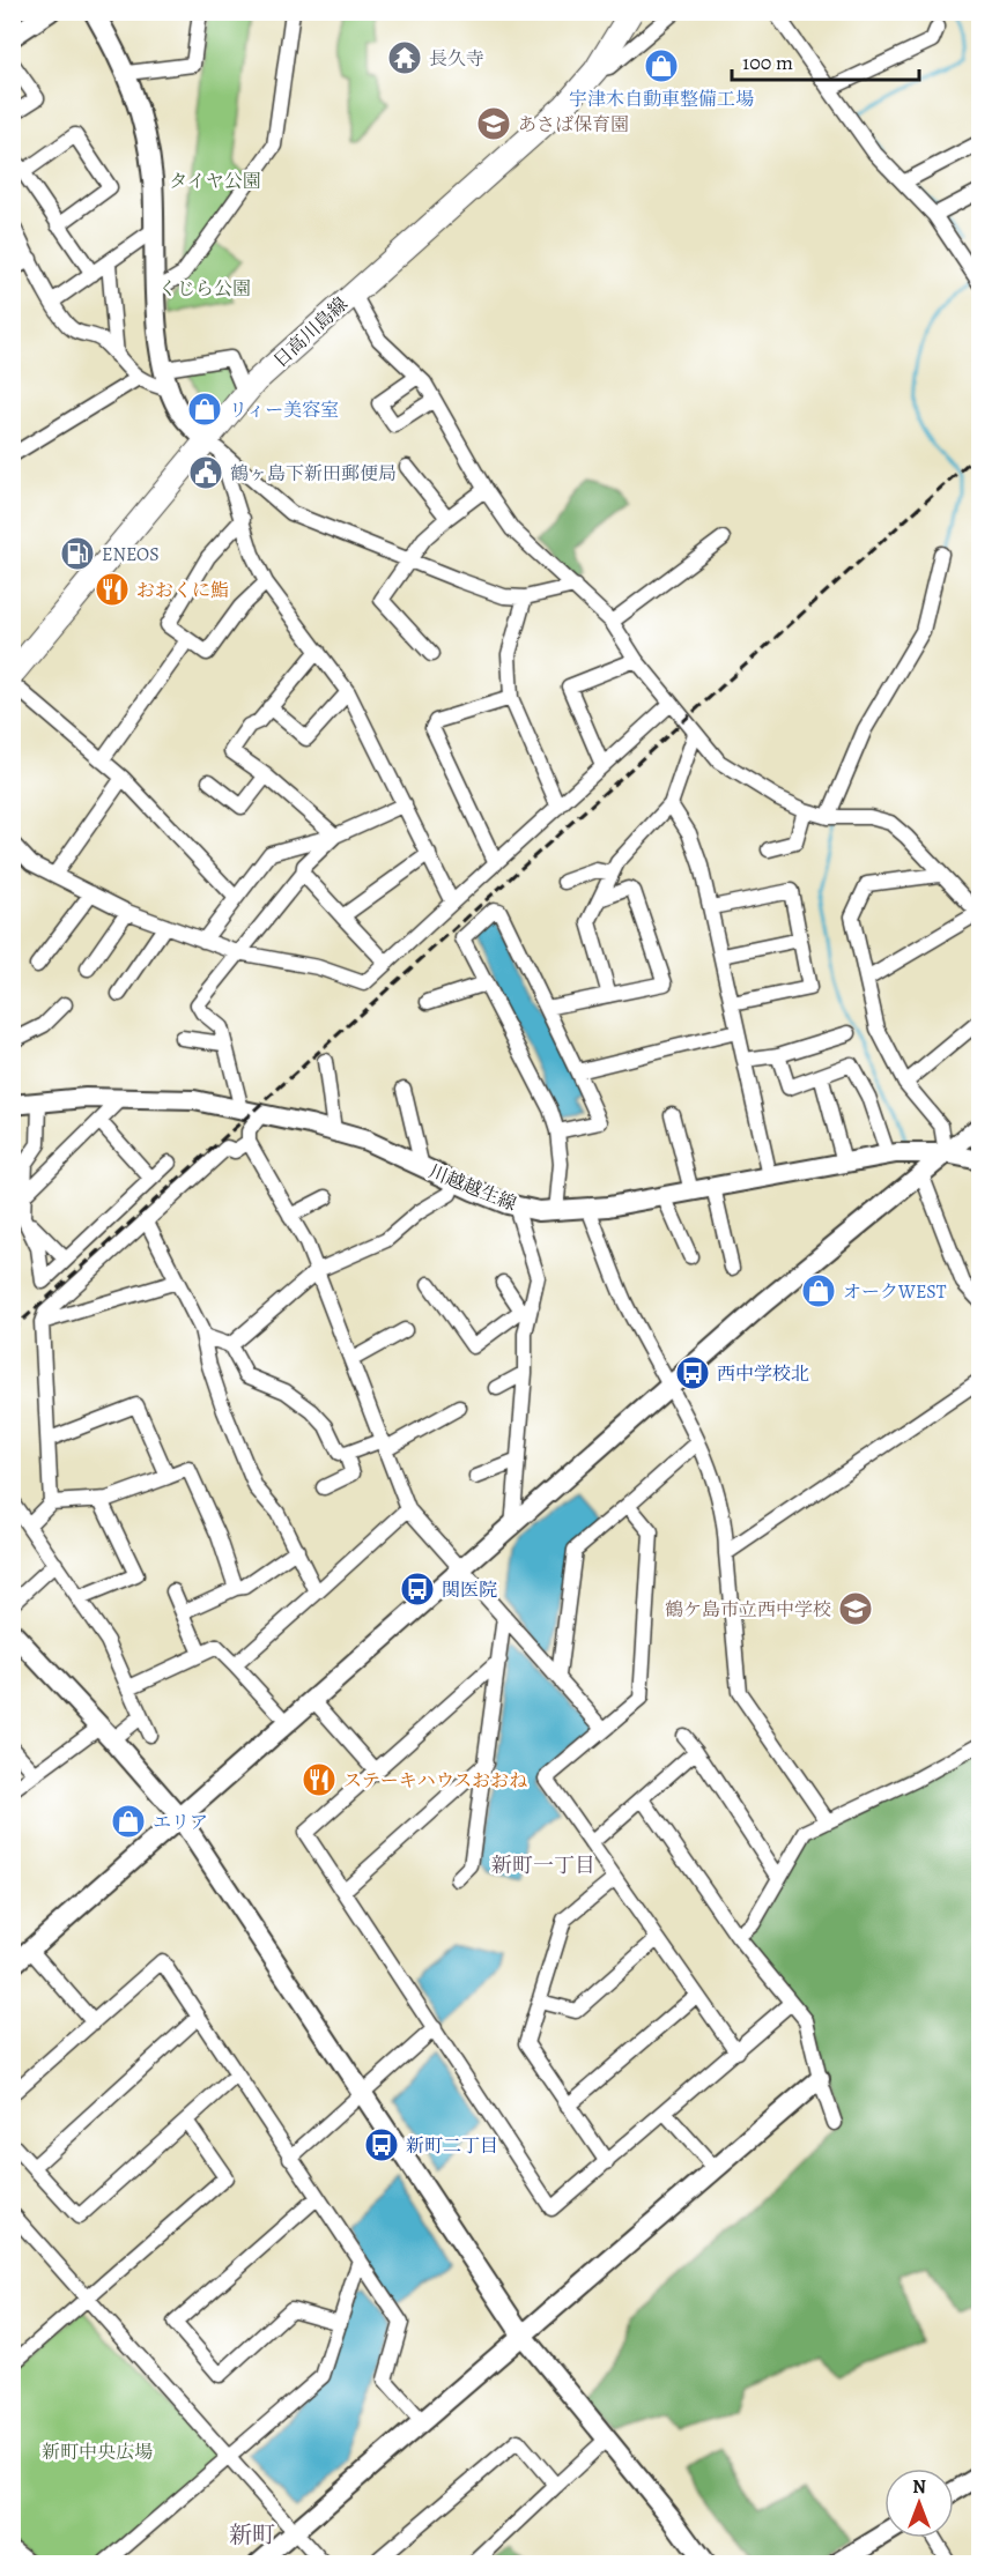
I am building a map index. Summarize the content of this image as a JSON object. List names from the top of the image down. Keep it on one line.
{"streets":{"main road":["日高川島線"],"street":["川越越生線"]},"districts":["新町一丁目","新町"],"parks":["タイヤ公園","くじら公園","新町中央広場"],"places":{"temple":["長久寺"],"shop":["宇津木自動車整備工場","リィー美容室","オークWEST","エリア"],"school or university":["あさば保育園","鶴ケ島市立西中学校"],"public building":["鶴ヶ島下新田郵便局"],"fuel station":["ENEOS"],"restaurant":["おおくに鮨","ステーキハウスおおね"],"bus stop":["西中学校北","関医院","新町二丁目"]},"scale_bar":"100 m","north":"top"}
